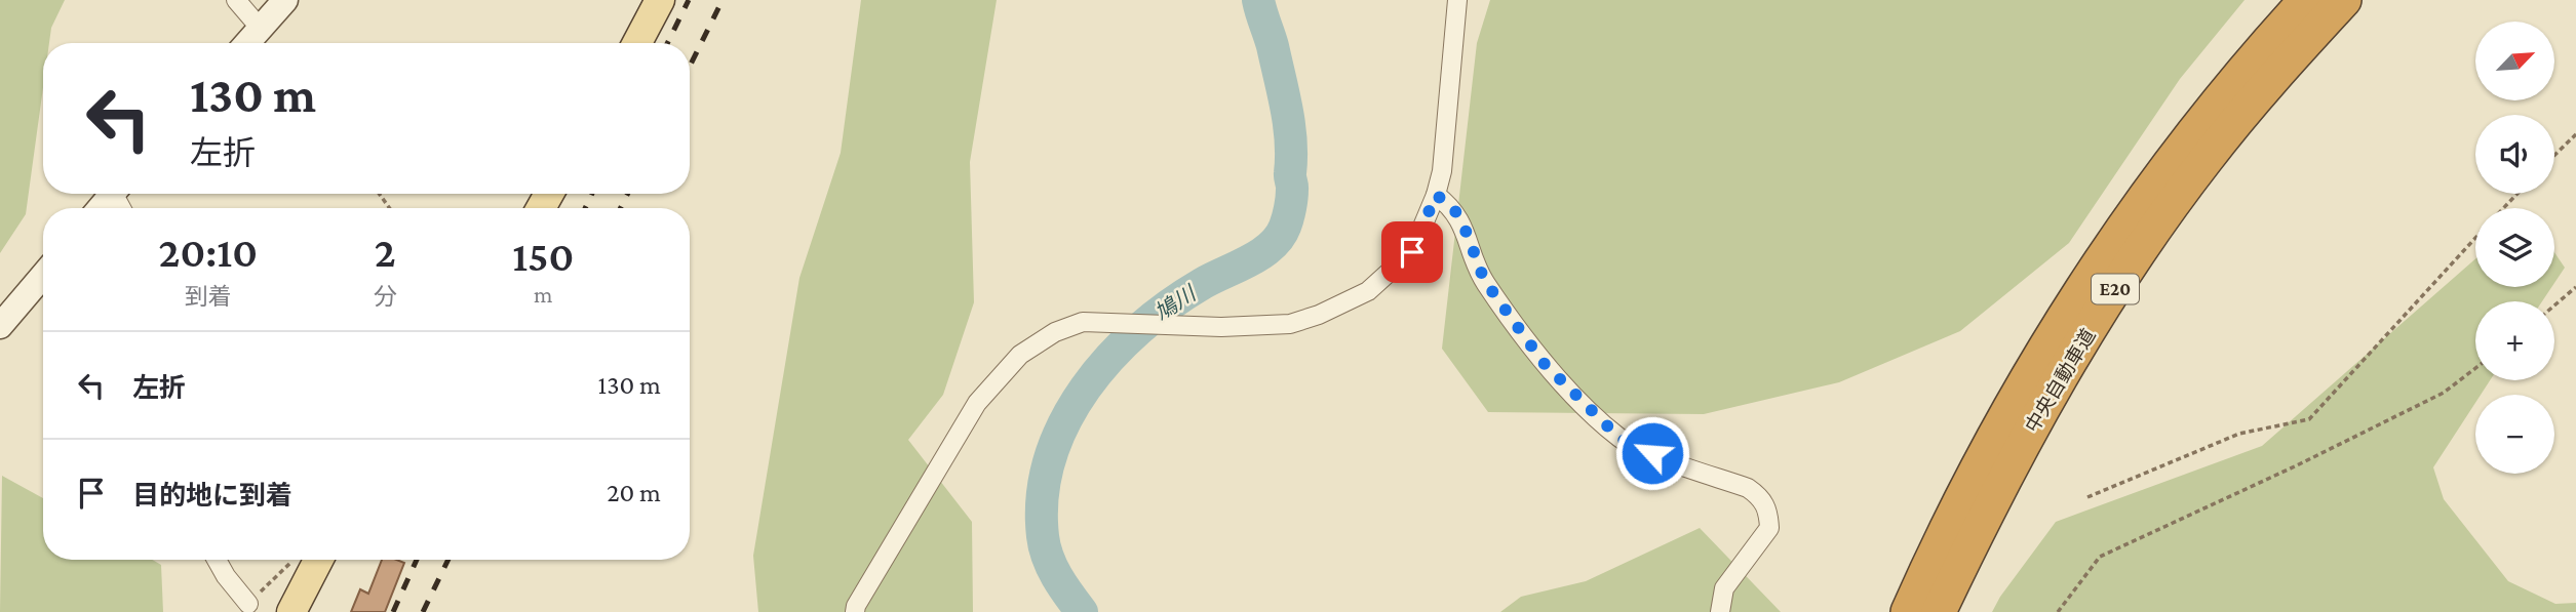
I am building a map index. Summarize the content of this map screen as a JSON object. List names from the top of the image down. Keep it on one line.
{"streets":{"highway":["E20","中央自動車道"]},"water":["鳩川"],"north":"top right","page":{"map_buttons":["+","−"],"turn":["130 m","左折"],"eta":["20:10","到着","2","分","150","m"],"list":[{"name":"左折","value":"130 m"},{"name":"目的地に到着","value":"20 m"}]}}
